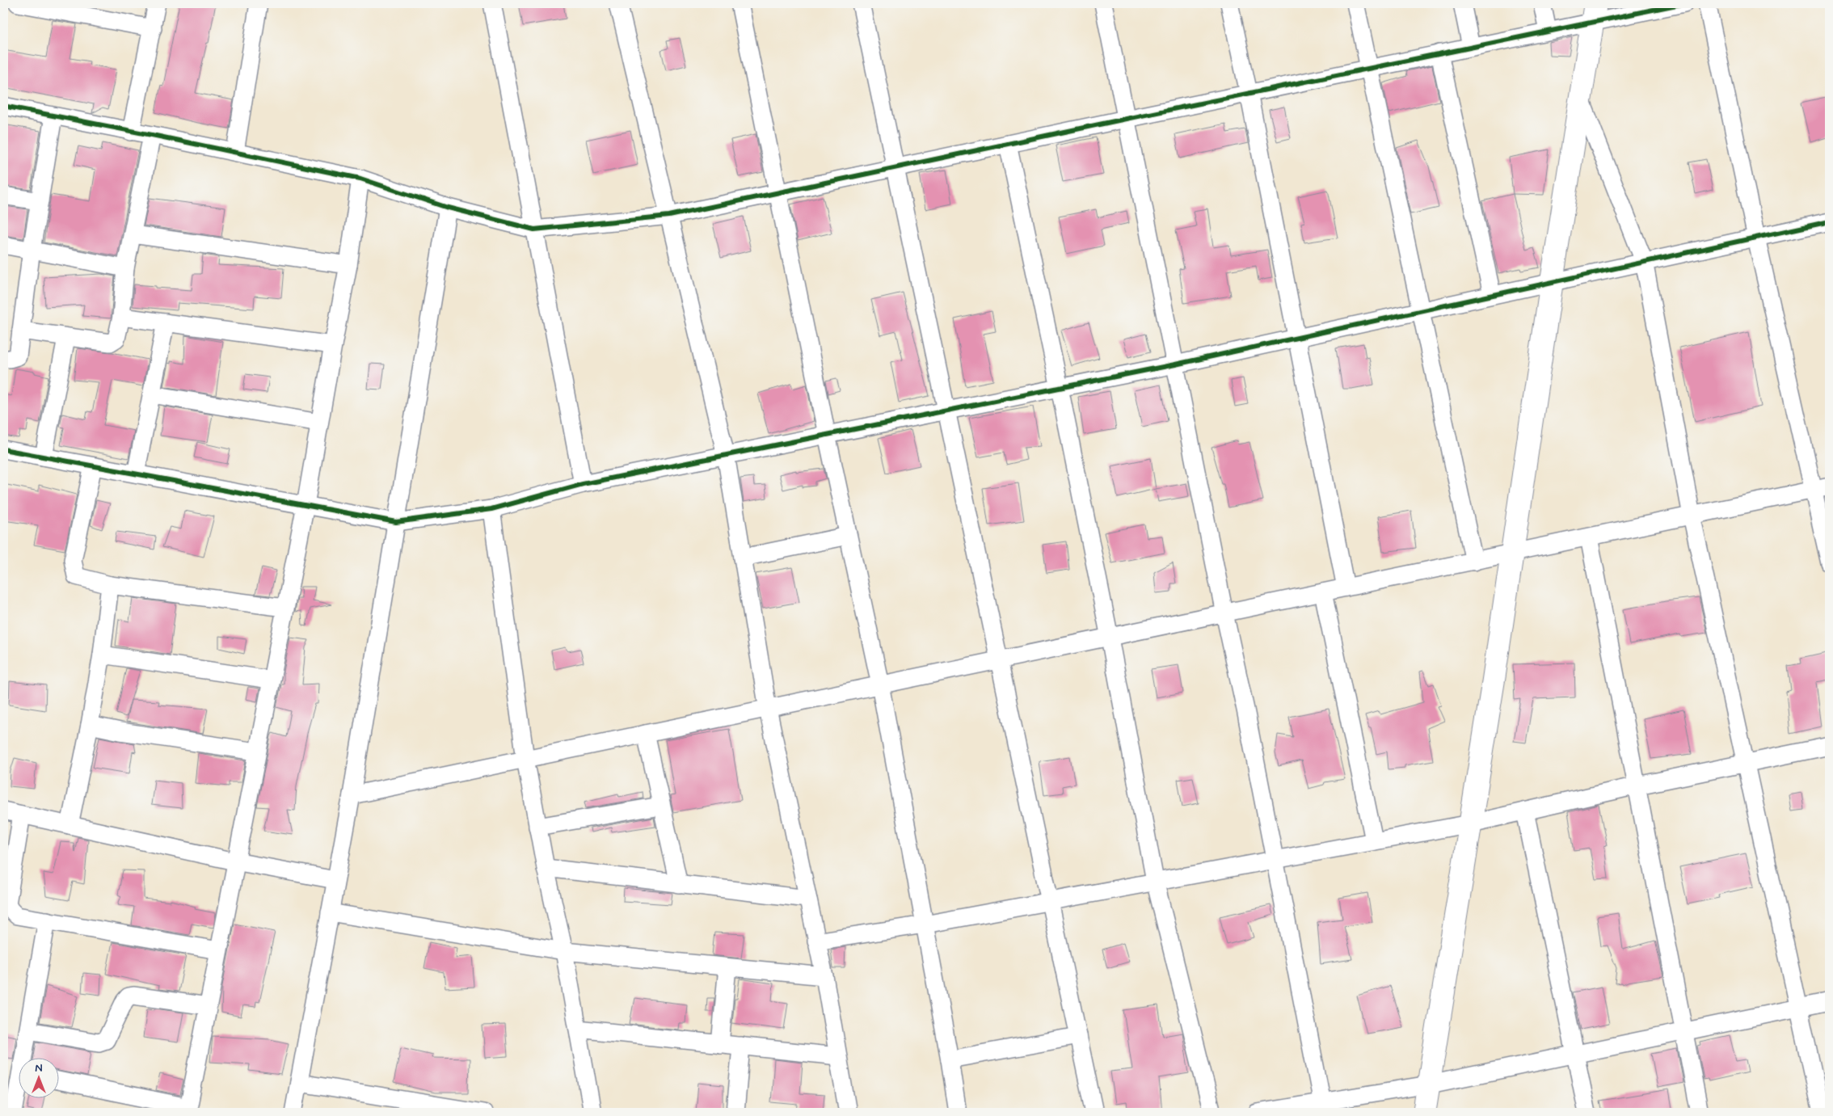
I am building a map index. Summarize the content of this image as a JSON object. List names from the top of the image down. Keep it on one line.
{"north":"top"}
